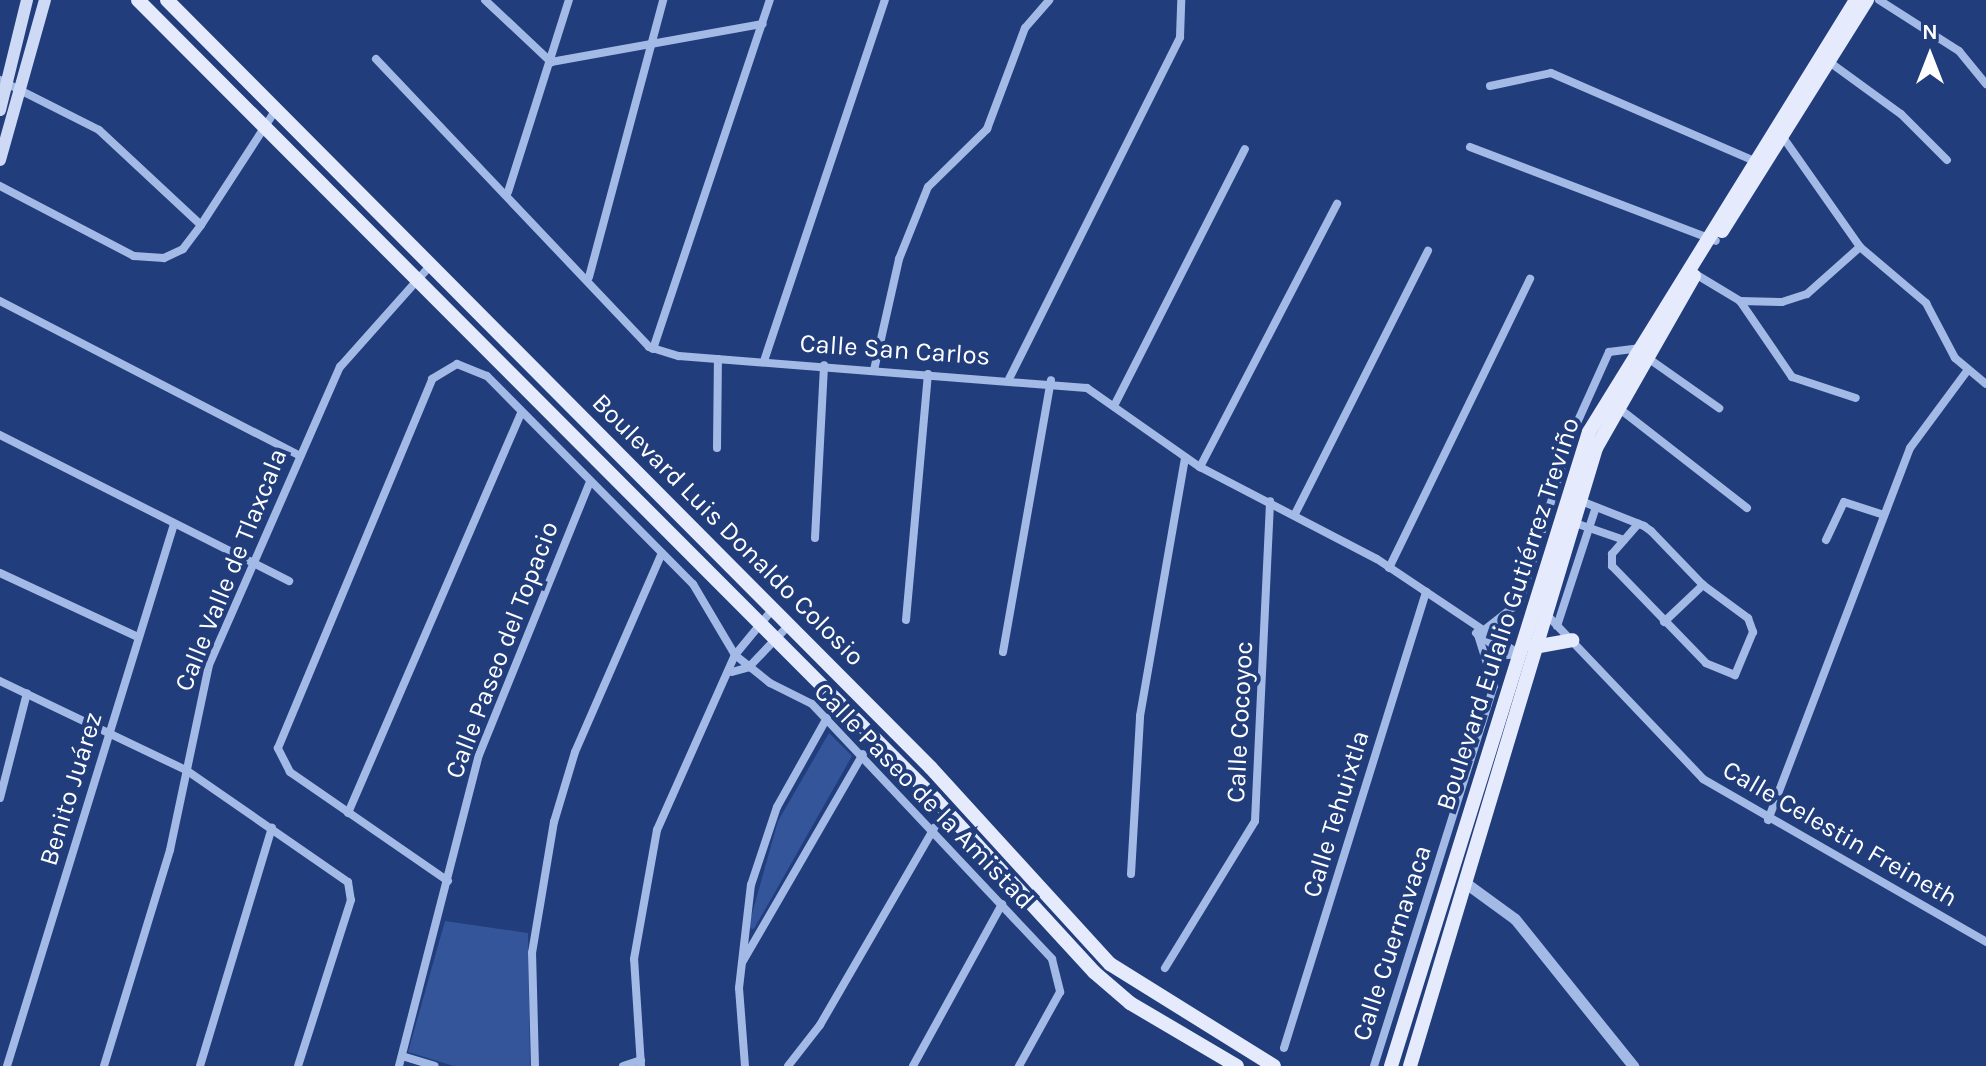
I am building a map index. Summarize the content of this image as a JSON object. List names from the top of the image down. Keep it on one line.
{"streets":{"main road":["Boulevard Luis Donaldo Colosio","Boulevard Eulalio Gutiérrez Treviño"],"street":["Calle San Carlos","Calle Valle de Tlaxcala","Calle Paseo del Topacio","Calle Cocoyoc","Benito Juárez","Calle Paseo de la Amistad","Calle Tehuixtla","Calle Celestin Freineth","Calle Cuernavaca"]},"crossings":[["Calle San Carlos","Boulevard Eulalio Gutiérrez Treviño"],["Calle San Carlos","Calle Cocoyoc"],["Calle San Carlos","Calle Tehuixtla"],["Calle San Carlos","Calle Cuernavaca"],["Boulevard Luis Donaldo Colosio","Calle Valle de Tlaxcala"],["Boulevard Eulalio Gutiérrez Treviño","Calle Celestin Freineth"],["Calle Paseo del Topacio","Calle Paseo de la Amistad"]],"north":"top"}
